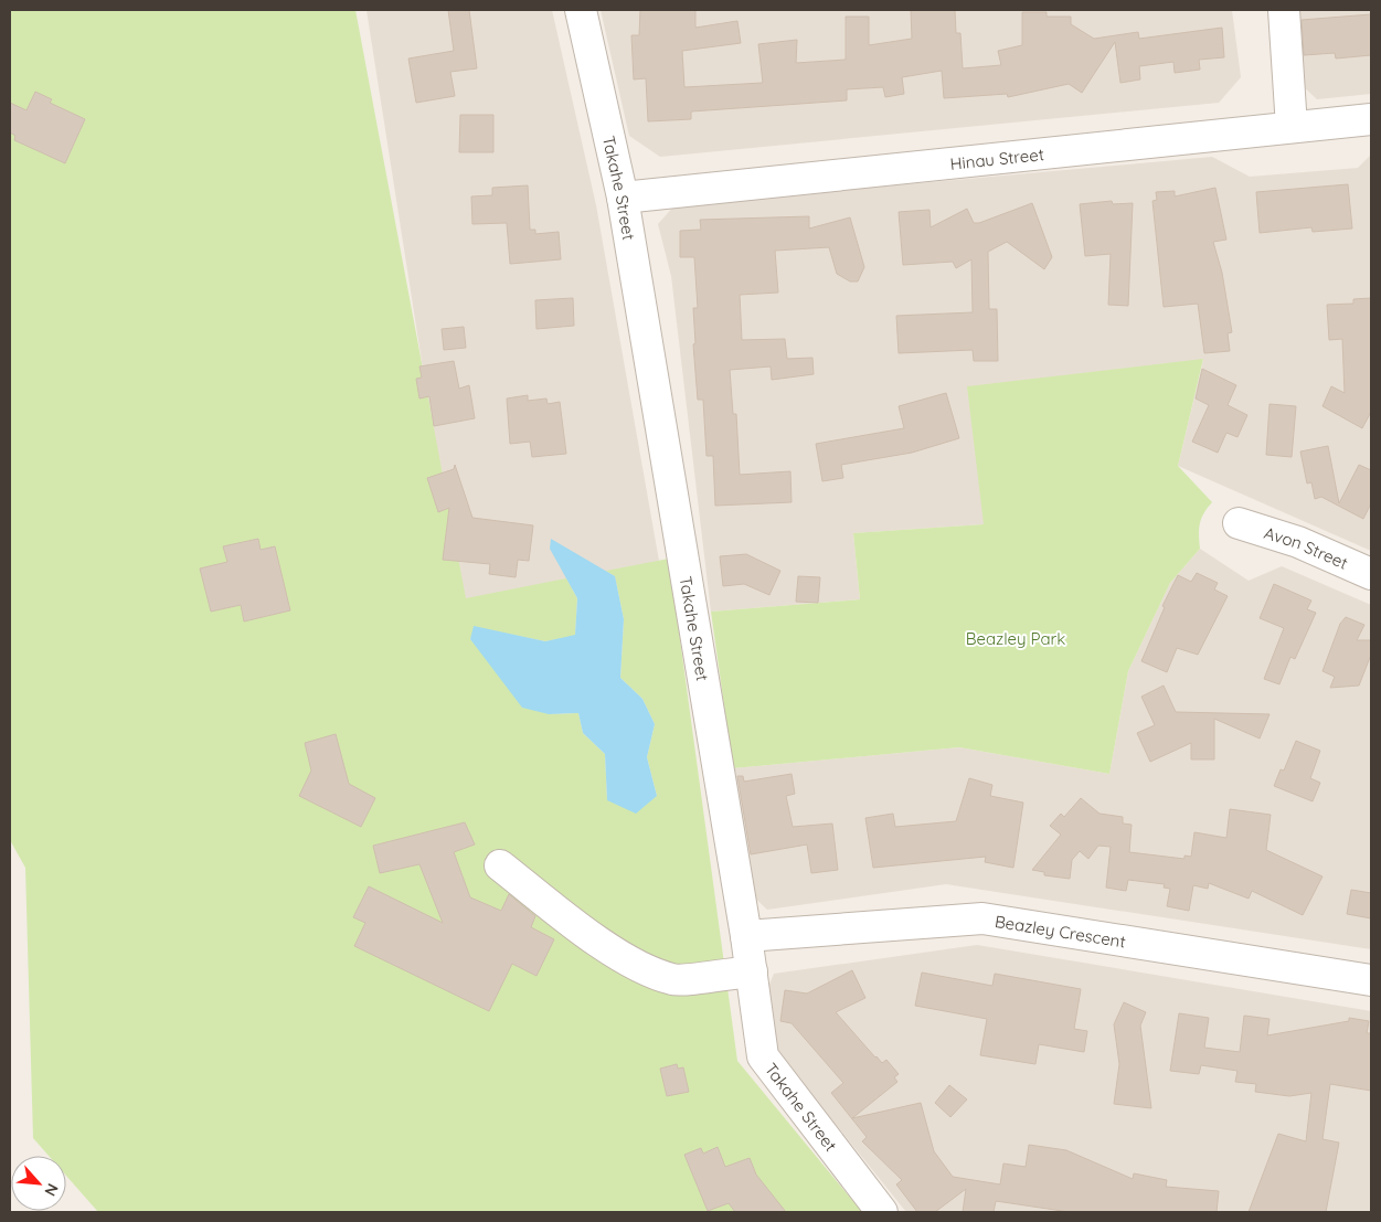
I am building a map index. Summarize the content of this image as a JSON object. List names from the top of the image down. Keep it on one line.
{"streets":{"street":["Hinau Street","Takahe Street","Avon Street","Beazley Crescent"]},"crossings":[["Hinau Street","Takahe Street"],["Takahe Street","Beazley Crescent"]],"parks":["Beazley Park"],"north":"bottom right"}
